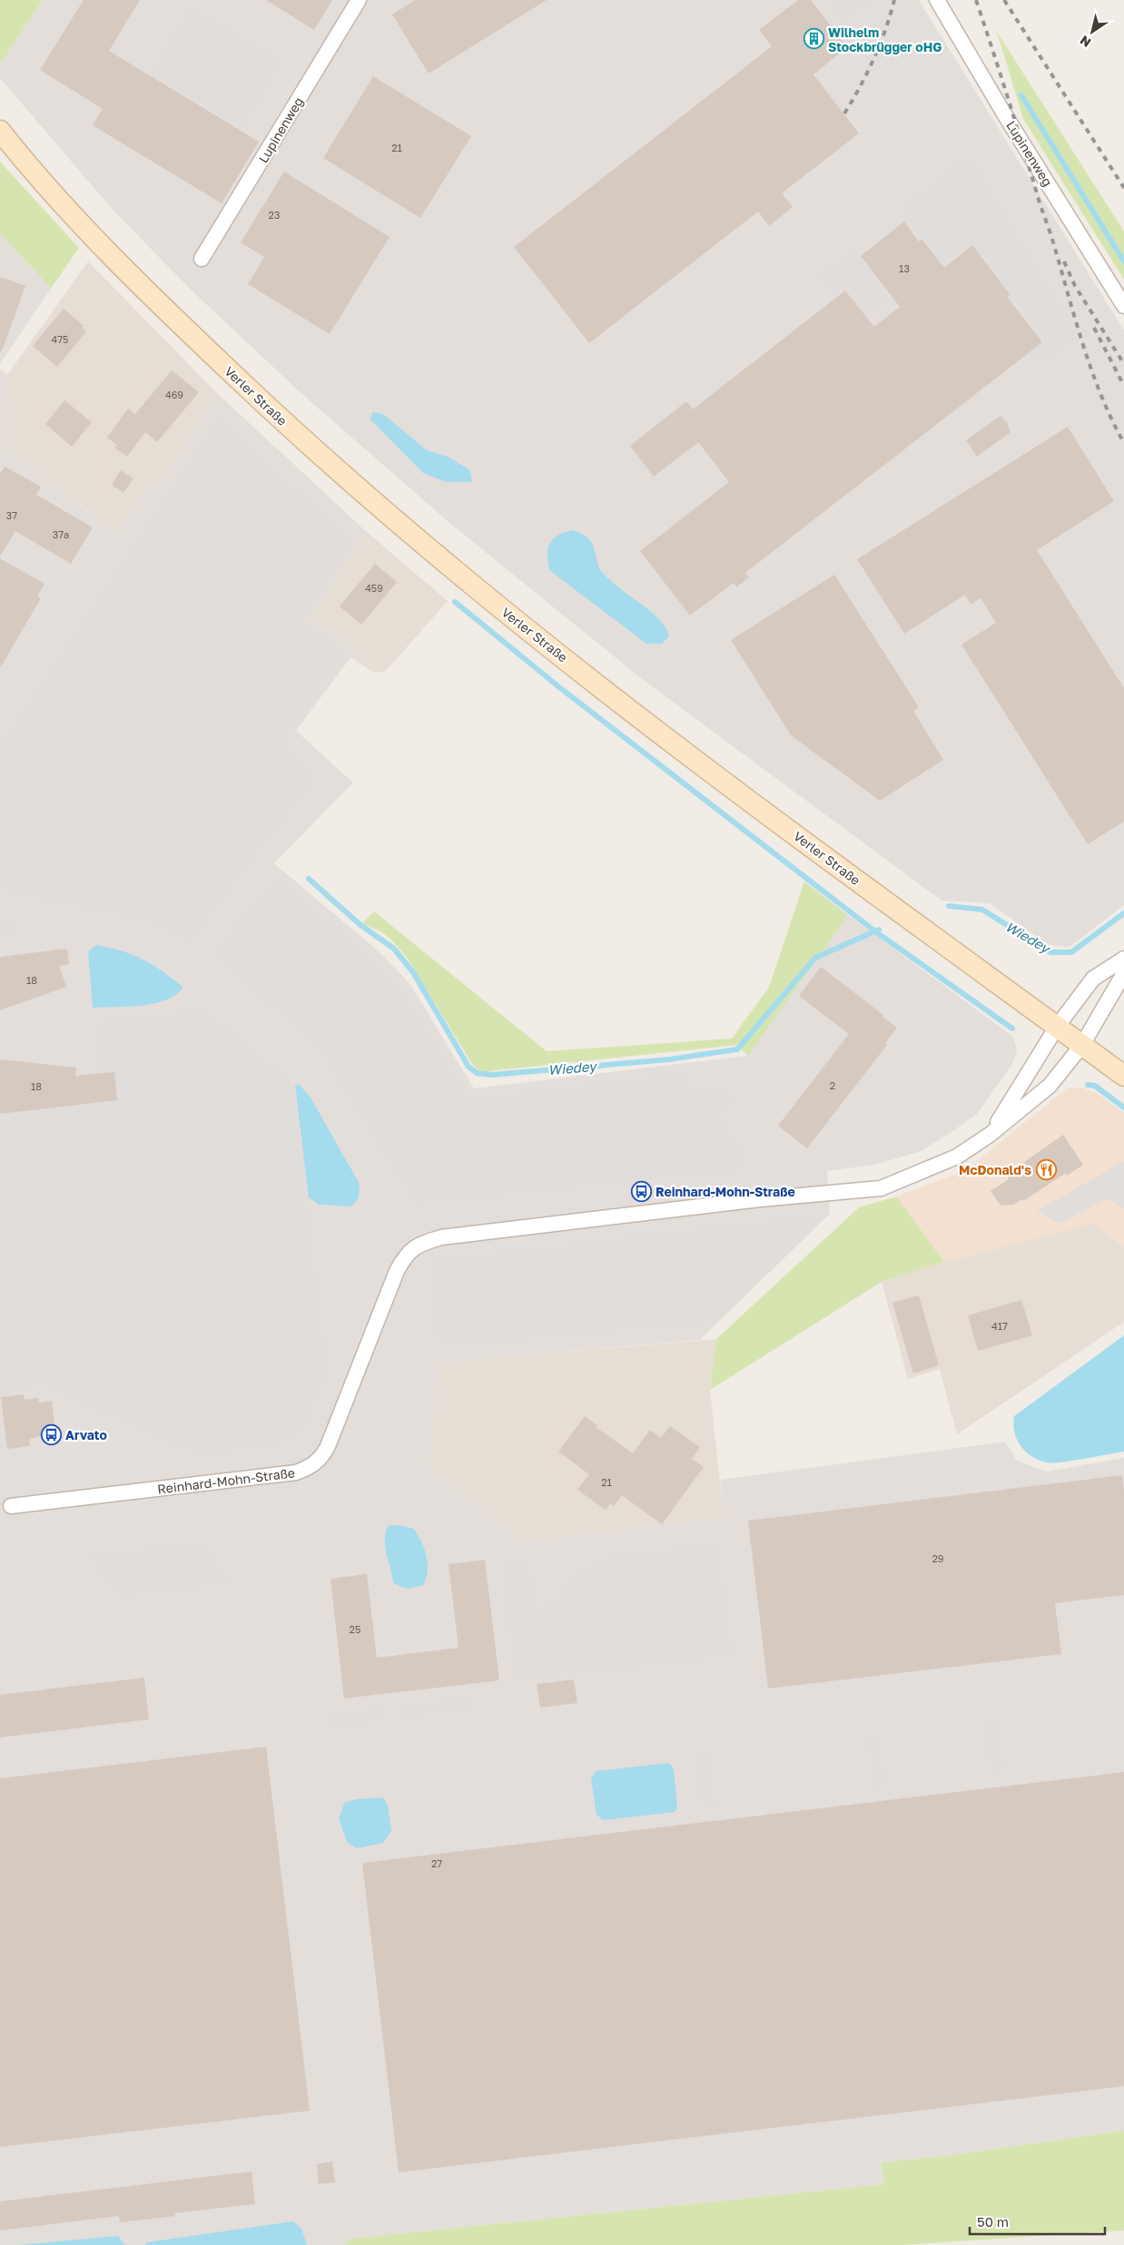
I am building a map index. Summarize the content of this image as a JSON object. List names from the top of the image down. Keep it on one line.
{"streets":{"main road":["Verler Straße"],"street":["Lupinenweg","Reinhard-Mohn-Straße"]},"crossings":[["Verler Straße","Reinhard-Mohn-Straße"]],"water":["Wiedey"],"places":{"building":["Wilhelm Stockbrügger oHG"],"restaurant":["McDonald's"],"bus stop":["Reinhard-Mohn-Straße","Arvato"]},"house_numbers":["21","23","13","475","469","37","37a","459","18","2","18","417","21","29","25","27"],"scale_bar":"50 m","north":"bottom left"}
